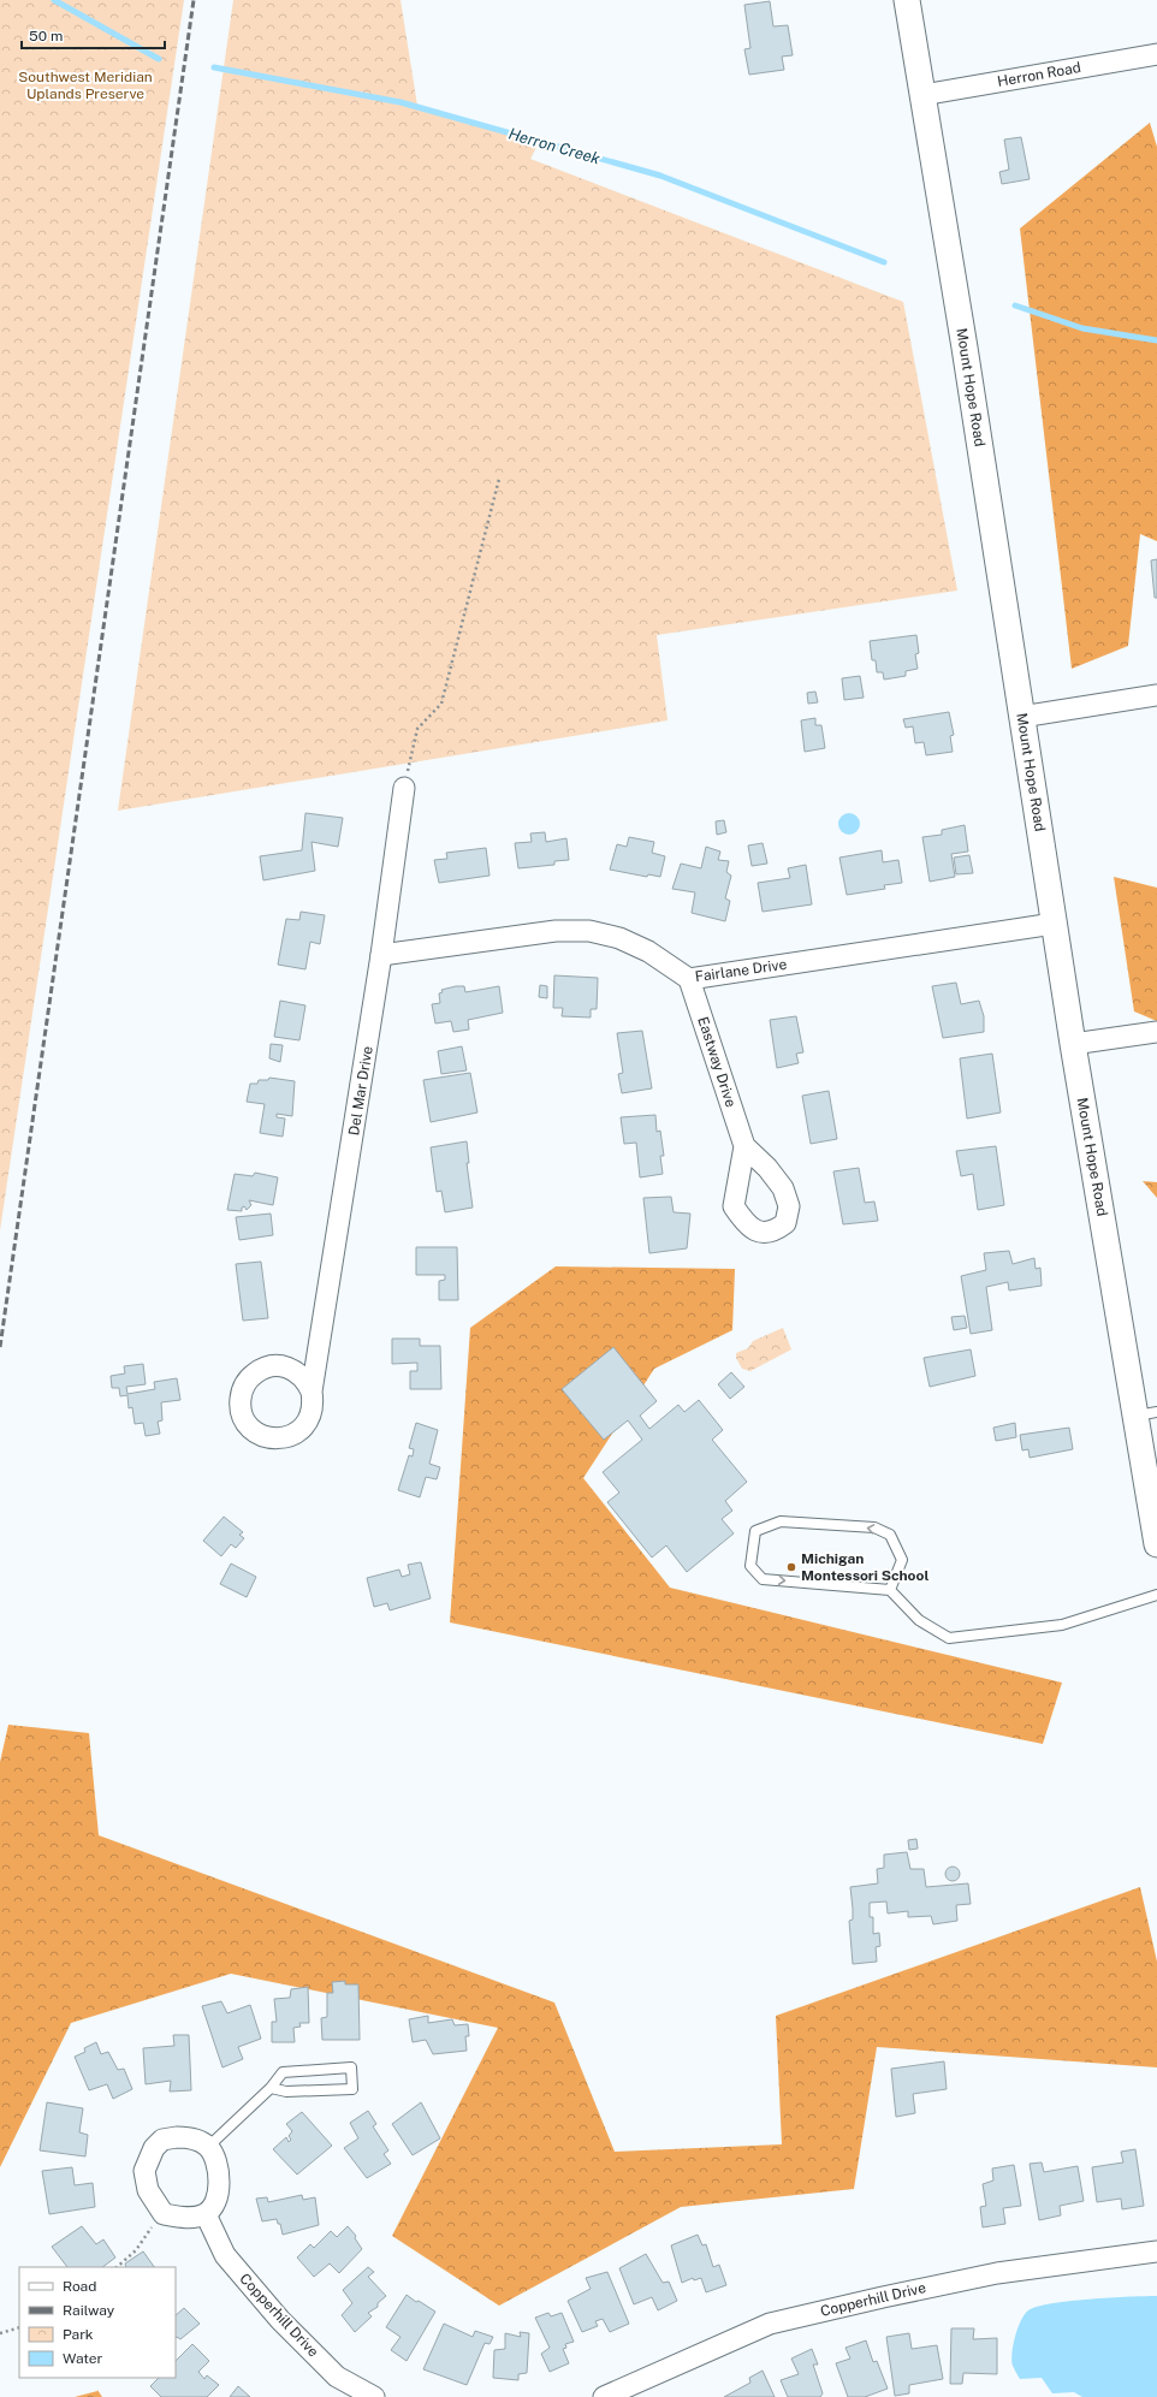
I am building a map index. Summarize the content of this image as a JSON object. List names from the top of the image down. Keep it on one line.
{"streets":{"street":["Herron Road","Mount Hope Road","Fairlane Drive","Eastway Drive","Del Mar Drive","Copperhill Drive"]},"crossings":[["Herron Road","Mount Hope Road"],["Mount Hope Road","Fairlane Drive"],["Fairlane Drive","Eastway Drive"],["Fairlane Drive","Del Mar Drive"]],"water":["Herron Creek"],"parks":["Southwest Meridian Uplands Preserve"],"places":["Michigan Montessori School"],"legend":["Road","Railway","Park","Water"],"scale_bar":"50 m"}
